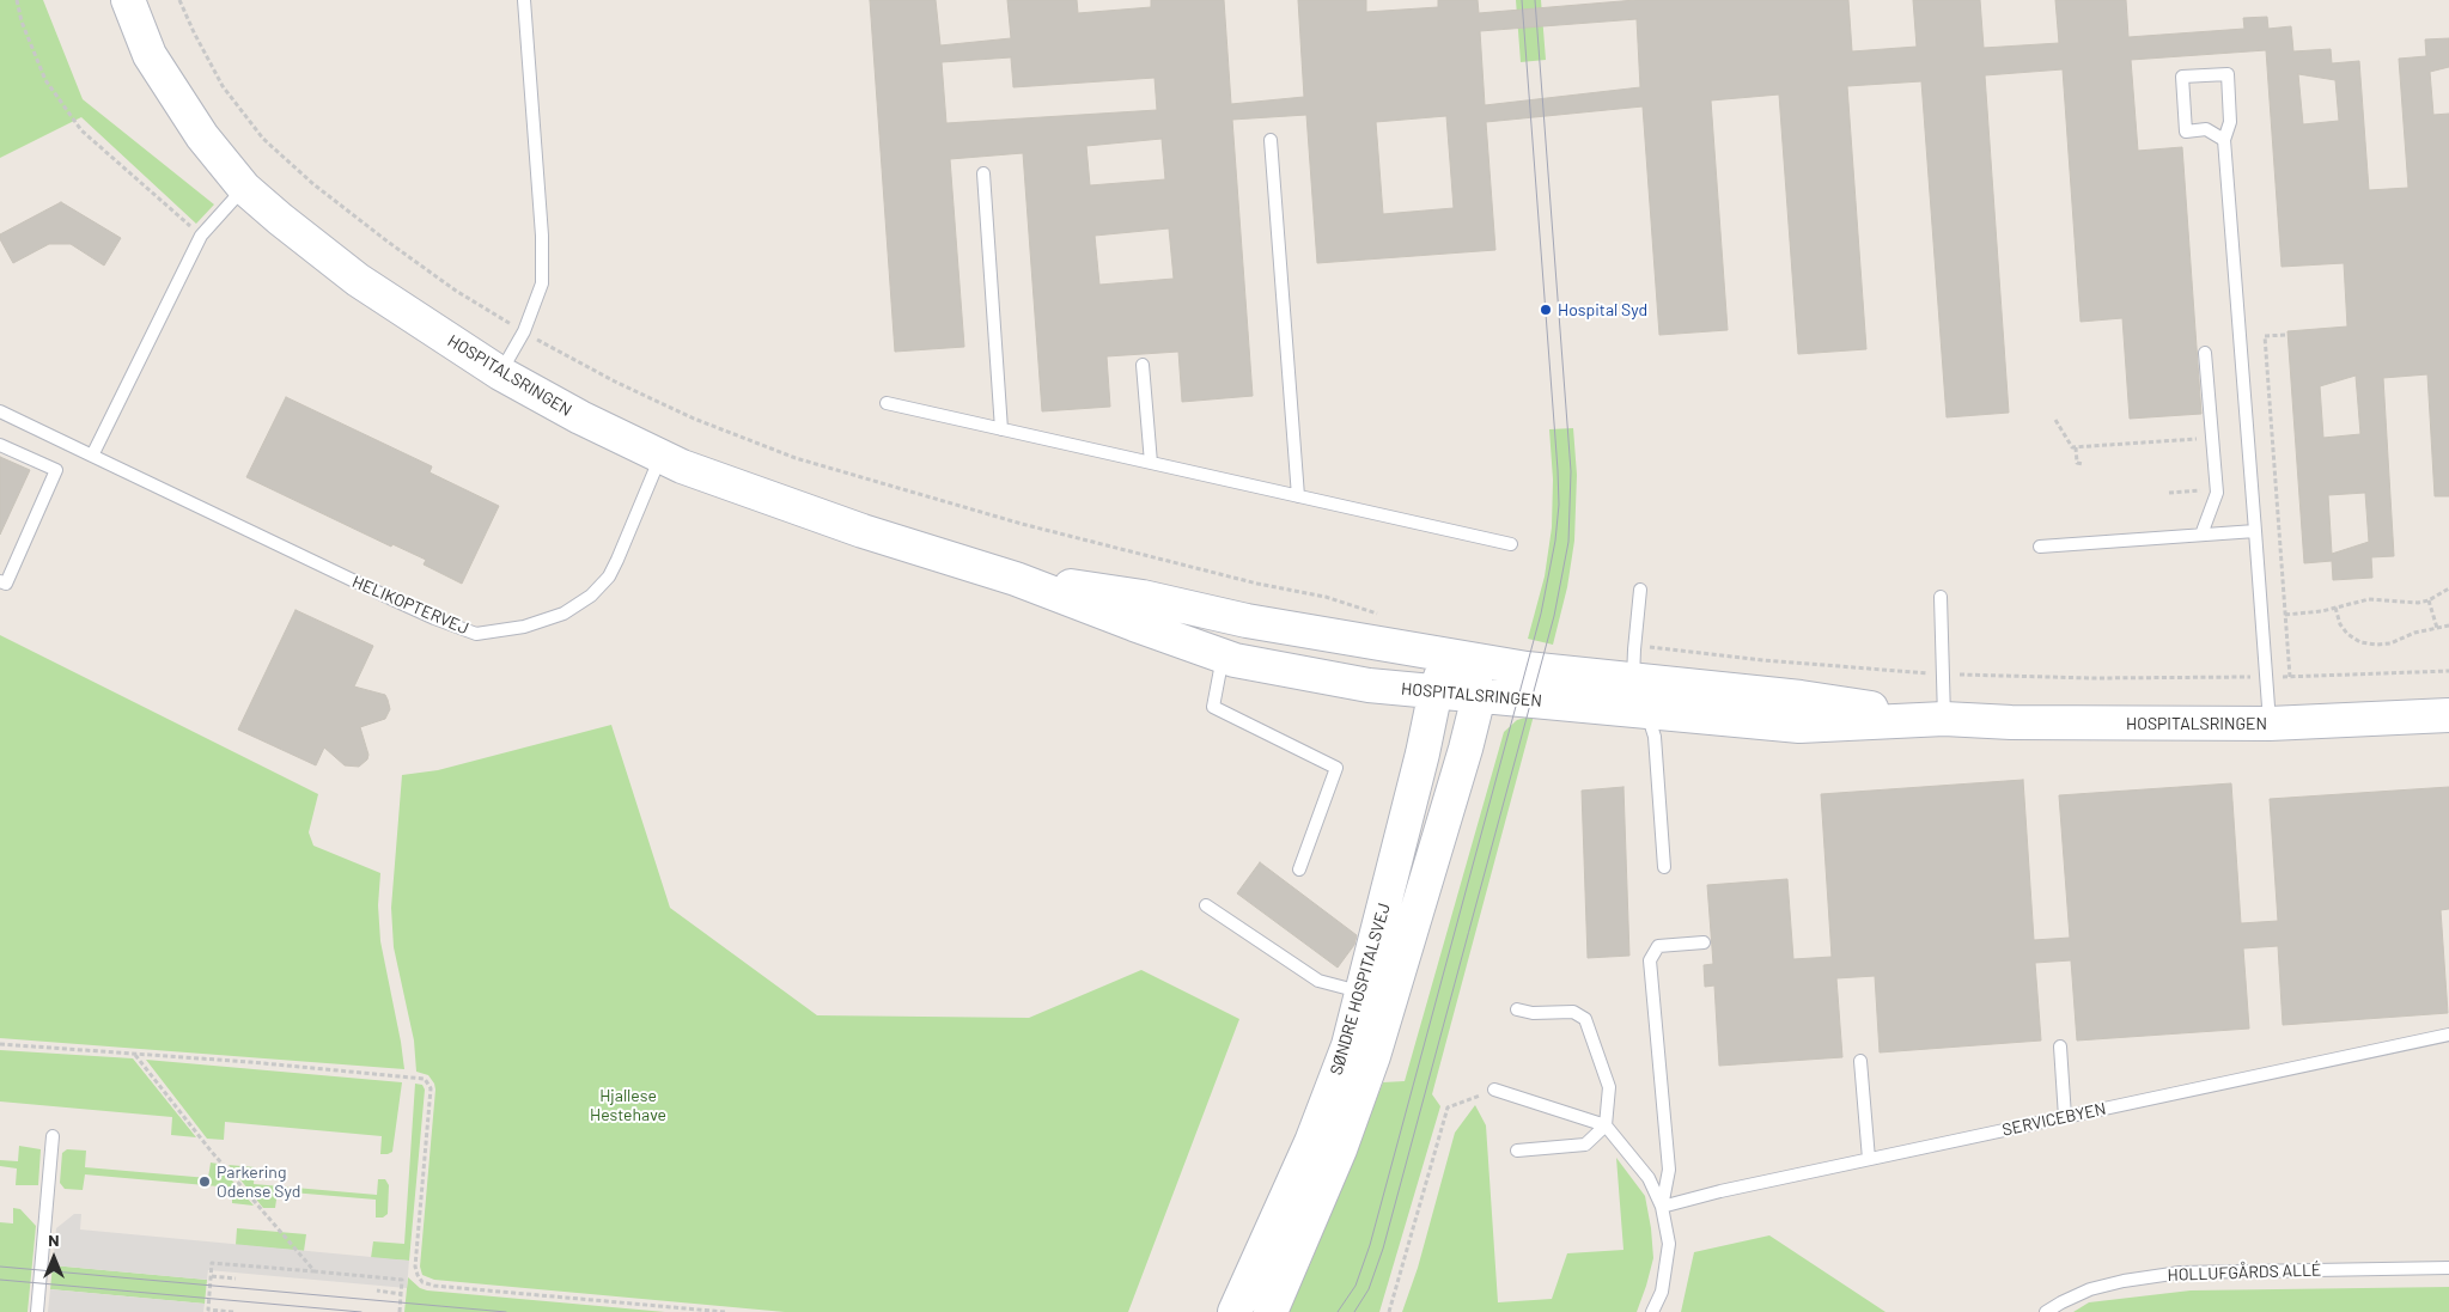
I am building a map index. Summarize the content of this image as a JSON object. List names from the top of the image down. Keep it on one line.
{"streets":{"street":["HOSPITALSRINGEN","SØNDRE HOSPITALSVEJ"],"lane":["HELIKOPTERVEJ","SERVICEBYEN","HOLLUFGÅRDS ALLÉ"]},"crossings":[["HOSPITALSRINGEN","HELIKOPTERVEJ"],["HOSPITALSRINGEN","SØNDRE HOSPITALSVEJ"]],"parks":["Hjallese Hestehave"],"places":["Hospital Syd","Parkering Odense Syd"],"north":"top"}
